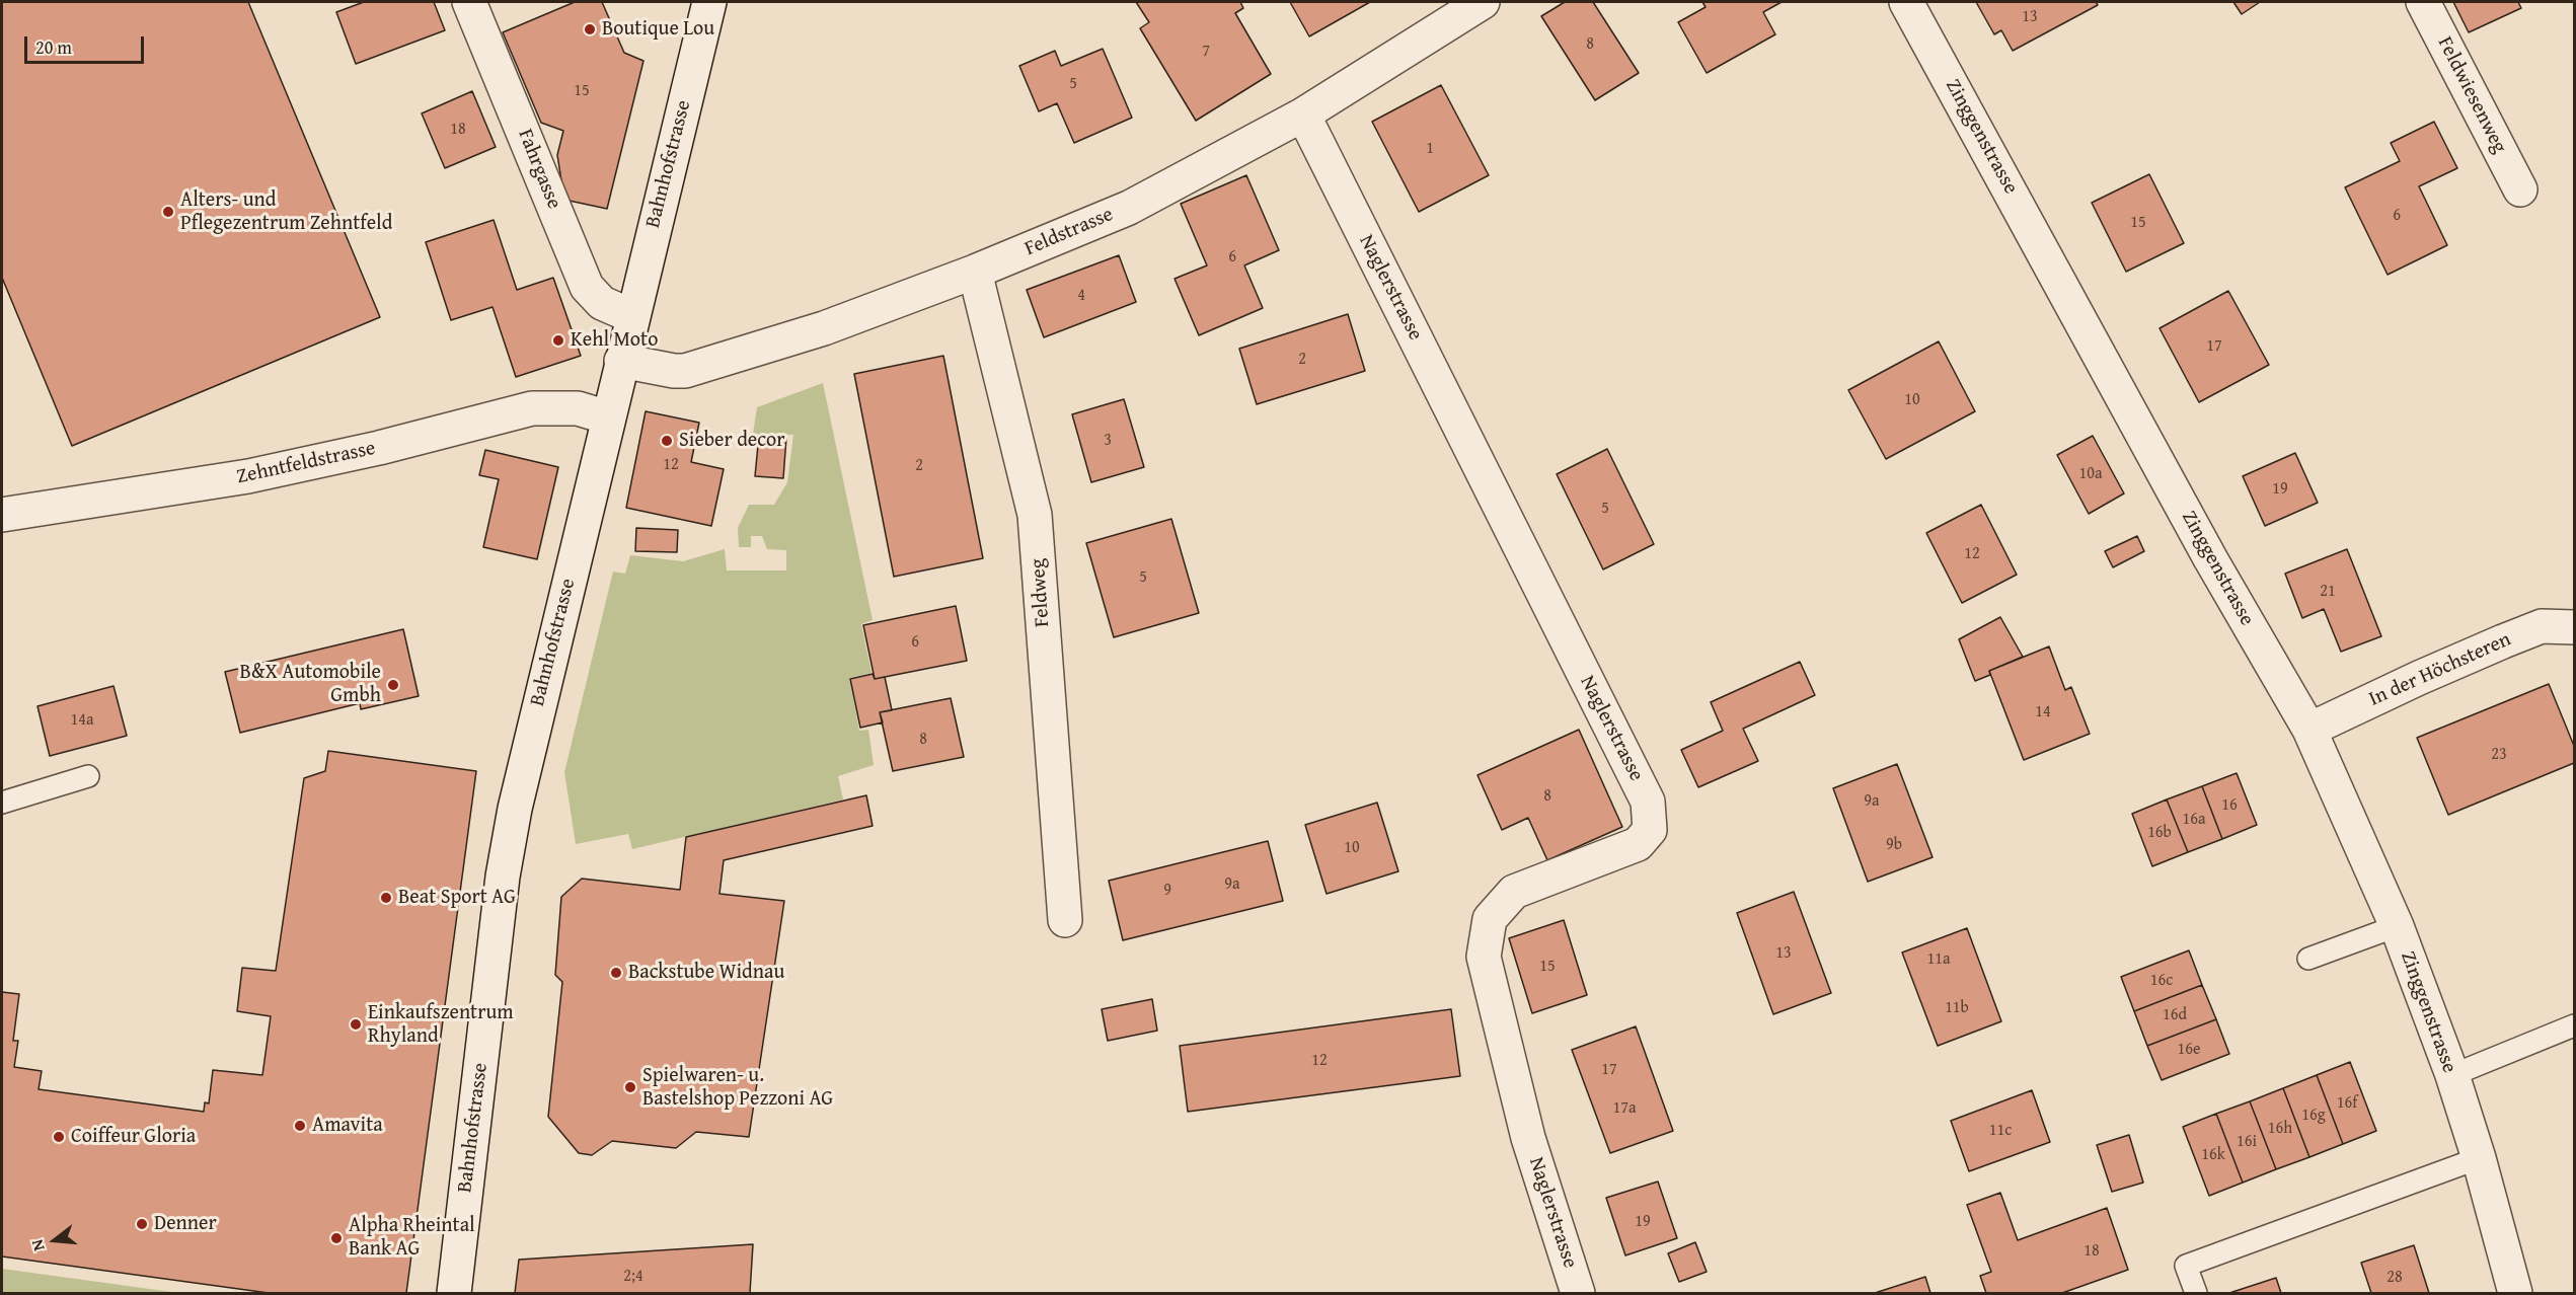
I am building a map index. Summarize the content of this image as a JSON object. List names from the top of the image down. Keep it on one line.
{"streets":{"street":["Feldwiesenweg","Zinggenstrasse","Bahnhofstrasse","Fahrgasse","Feldstrasse","Naglerstrasse","Zehntfeldstrasse","Feldweg","In der Höchsteren"]},"crossings":[["Zinggenstrasse","In der Höchsteren"],["Bahnhofstrasse","Fahrgasse"],["Bahnhofstrasse","Feldstrasse"],["Bahnhofstrasse","Zehntfeldstrasse"],["Feldstrasse","Naglerstrasse"],["Feldstrasse","Feldweg"]],"places":["Boutique Lou","Alters- und Pflegezentrum Zehntfeld","Kehl Moto","Sieber decor","B&X Automobile Gmbh","Beat Sport AG","Backstube Widnau","Einkaufszentrum Rhyland","Spielwaren- u. Bastelshop Pezzoni AG","Amavita","Coiffeur Gloria","Denner","Alpha Rheintal Bank AG"],"house_numbers":["13","8","7","5","15","18","1","6","15","6","4","17","2","10","3","12","2","10a","19","5","12","5","21","6","14","14a","8","23","8","9a","16","16a","16b","9b","10","9a","9","13","11a","15","16c","11b","16d","16e","12","17","16f","17a","16g","16h","11c","16i","16k","19","18","2;4","28"],"scale_bar":"20 m","north":"left"}
